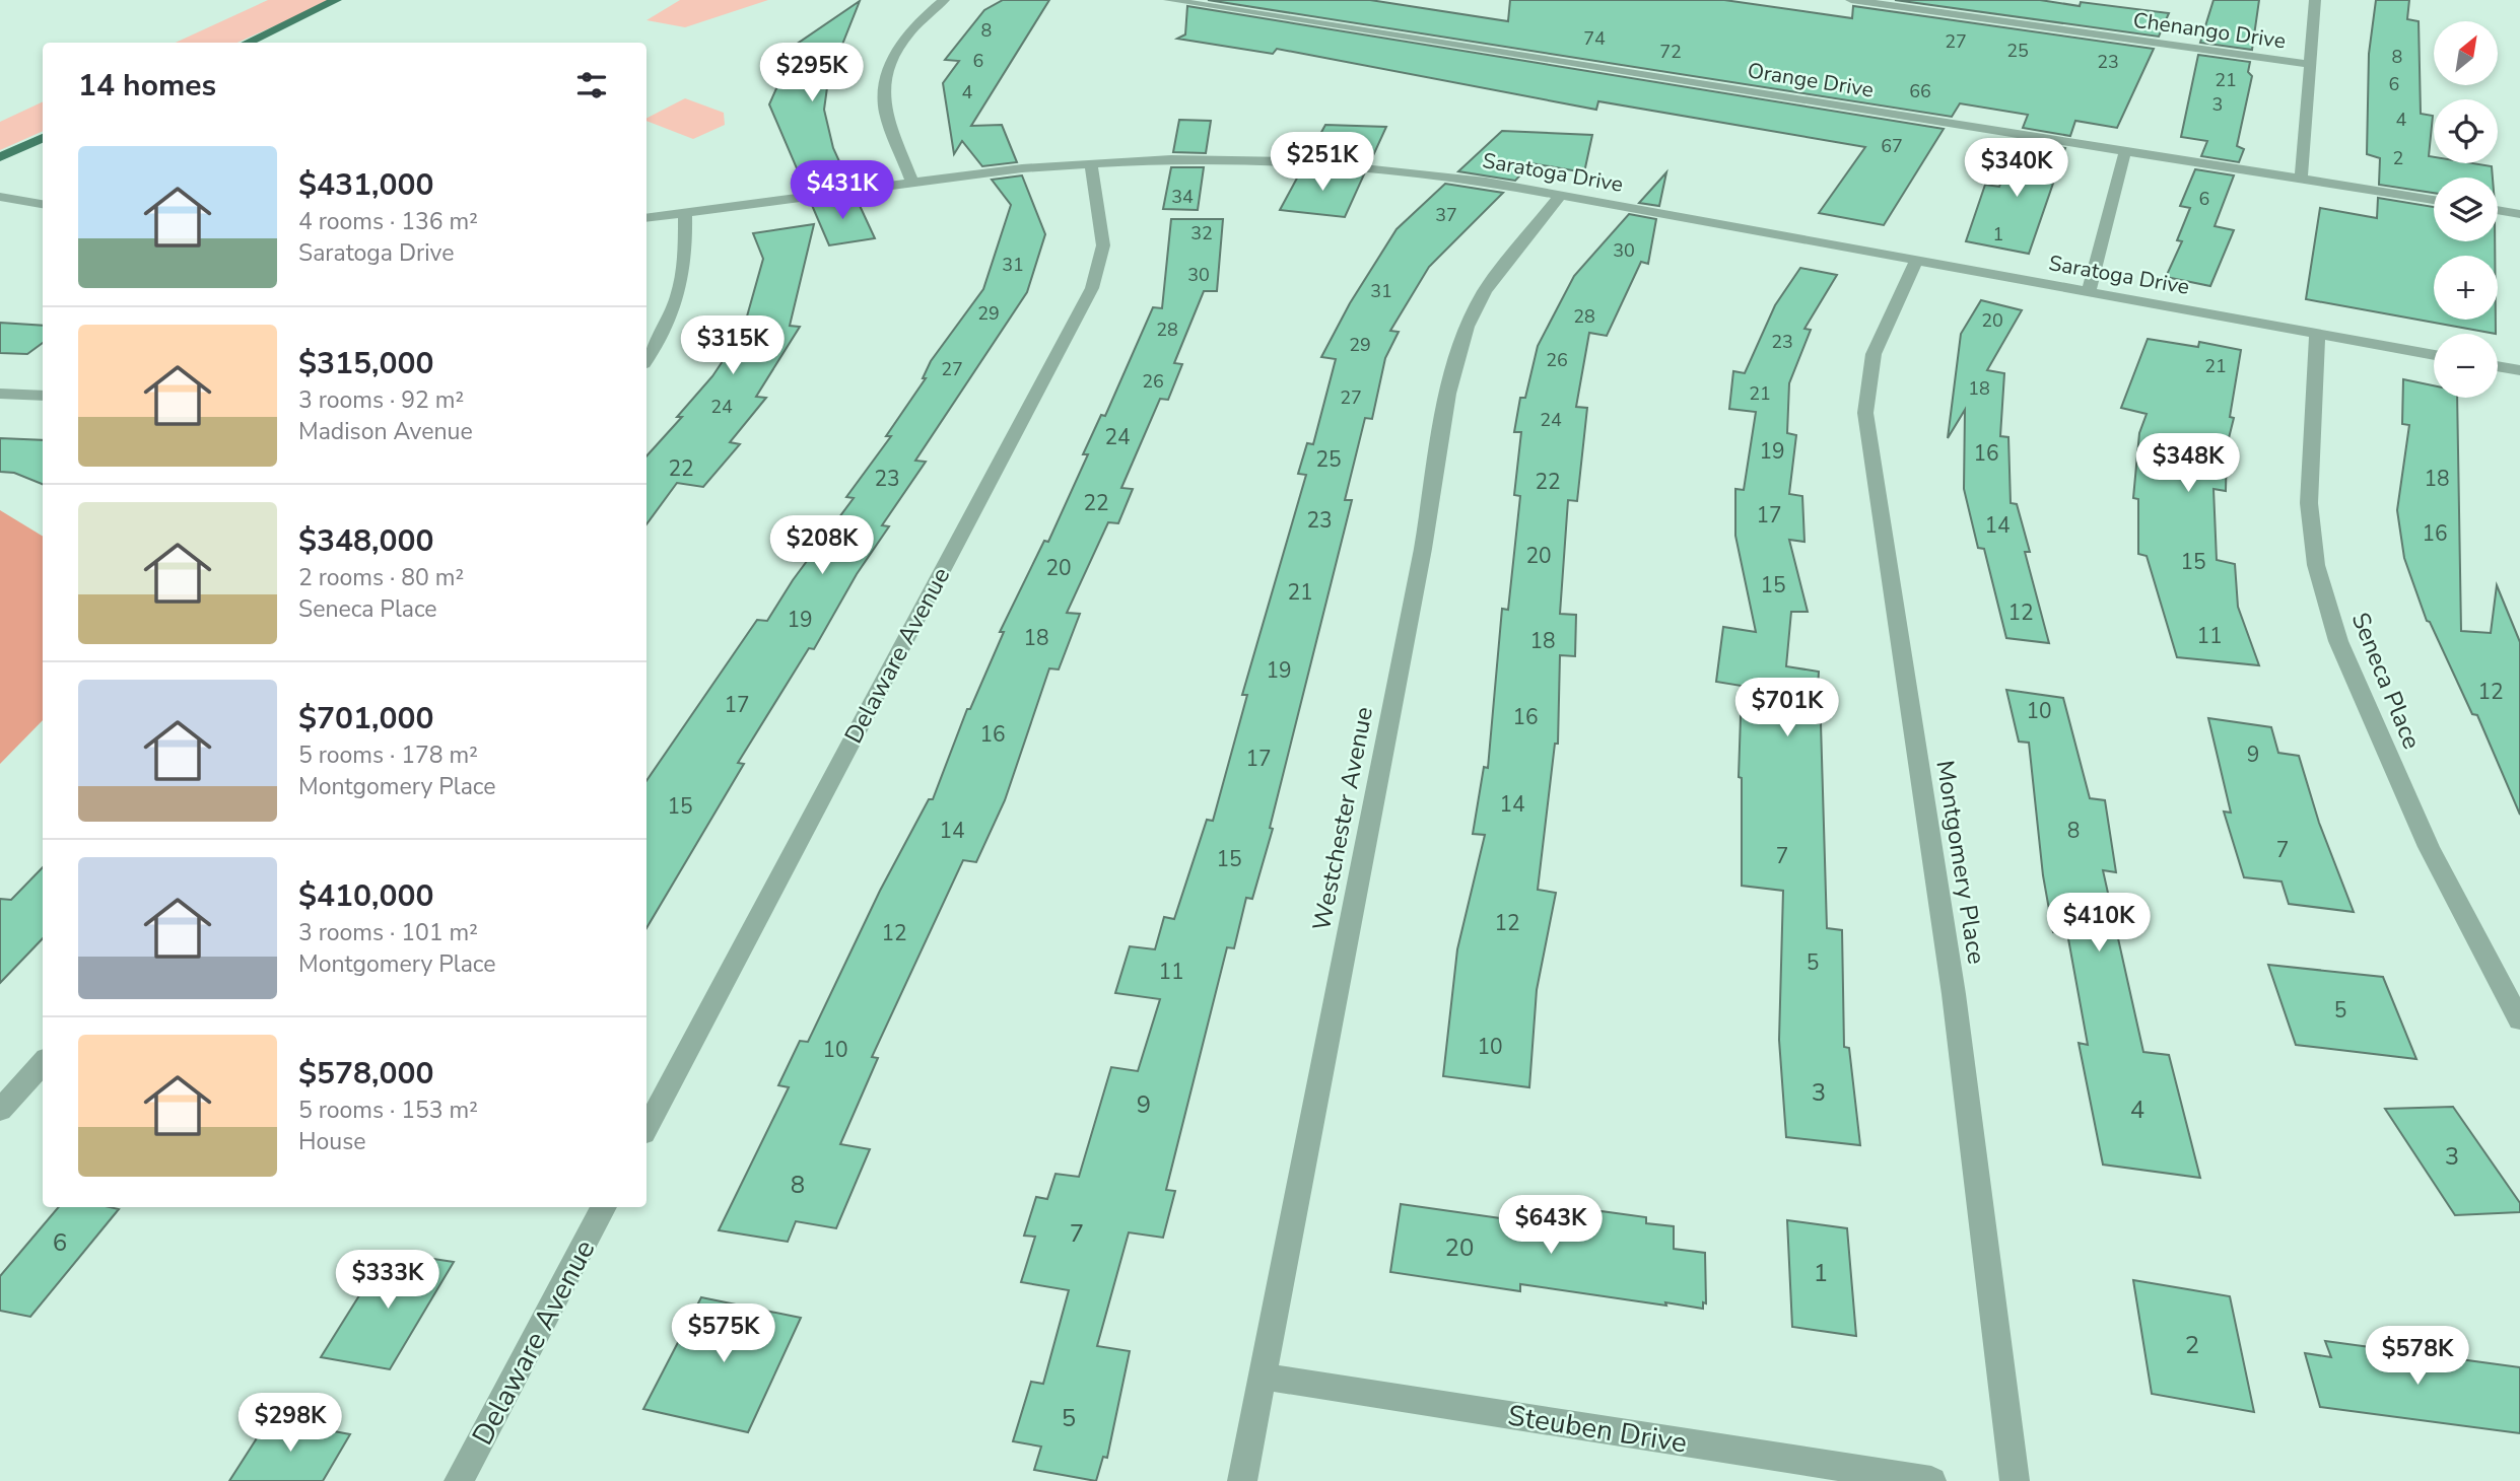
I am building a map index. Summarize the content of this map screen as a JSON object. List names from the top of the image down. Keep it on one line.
{"streets":{"street":["Chenango Drive","Orange Drive","Saratoga Drive","Delaware Avenue","Seneca Place","Westchester Avenue","Montgomery Place","Steuben Drive"]},"crossings":[["Saratoga Drive","Delaware Avenue"],["Saratoga Drive","Seneca Place"],["Saratoga Drive","Westchester Avenue"],["Saratoga Drive","Montgomery Place"],["Westchester Avenue","Steuben Drive"]],"house_numbers":["8","74","27","25","72","8","6","23","21","6","66","4","3","4","67","2","34","6","37","32","1","30","31","30","31","29","28","20","28","23","29","26","21","27","26","18","21","27","24","24","24","19","16","25","22","23","18","22","22","17","23","14","16","20","15","20","15","21","12","19","11","18","18","19","12","17","10","16","16","9","17","14","15","14","8","7","7","15","12","12","5","11","5","10","10","3","9","4","3","8","7","6","20","1","2","5"],"north":"top right","page":{"map_buttons":["+","−"],"price":["$295K","$251K","$340K","$431K","$315K","$348K","$208K","$701K","$410K","$643K","$333K","$575K","$578K","$298K"],"heading":"14 homes","list":[{"name":"$431,000","note":"4 rooms · 136 m² · Saratoga Drive"},{"name":"$315,000","note":"3 rooms · 92 m² · Madison Avenue"},{"name":"$348,000","note":"2 rooms · 80 m² · Seneca Place"},{"name":"$701,000","note":"5 rooms · 178 m² · Montgomery Place"},{"name":"$410,000","note":"3 rooms · 101 m² · Montgomery Place"},{"name":"$578,000","note":"5 rooms · 153 m² · House"}]}}
